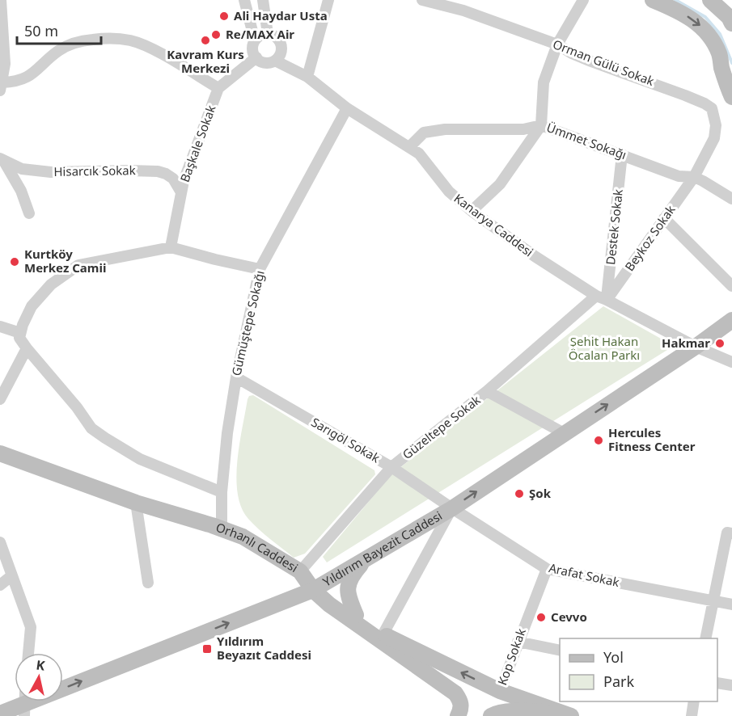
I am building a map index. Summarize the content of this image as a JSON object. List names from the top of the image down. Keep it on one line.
{"streets":{"street":["Orman Gülü Sokak","Ümmet Sokağı","Başkale Sokak","Hisarcık Sokak","Kanarya Caddesi","Destek Sokak","Beykoz Sokak","Gümüştepe Sokağı","Güzeltepe Sokak","Sarıgöl Sokak","Orhanlı Caddesi","Yıldırım Bayezit Caddesi","Arafat Sokak","Kop Sokak"]},"crossings":[["Orman Gülü Sokak","Ümmet Sokağı"],["Orman Gülü Sokak","Beykoz Sokak"],["Ümmet Sokağı","Kanarya Caddesi"],["Ümmet Sokağı","Destek Sokak"],["Ümmet Sokağı","Beykoz Sokak"],["Başkale Sokak","Hisarcık Sokak"],["Başkale Sokak","Kanarya Caddesi"],["Kanarya Caddesi","Destek Sokak"],["Kanarya Caddesi","Beykoz Sokak"],["Kanarya Caddesi","Gümüştepe Sokağı"],["Kanarya Caddesi","Güzeltepe Sokak"],["Kanarya Caddesi","Yıldırım Bayezit Caddesi"],["Destek Sokak","Beykoz Sokak"],["Destek Sokak","Güzeltepe Sokak"],["Beykoz Sokak","Güzeltepe Sokak"],["Gümüştepe Sokağı","Sarıgöl Sokak"],["Gümüştepe Sokağı","Orhanlı Caddesi"],["Güzeltepe Sokak","Sarıgöl Sokak"],["Güzeltepe Sokak","Orhanlı Caddesi"],["Sarıgöl Sokak","Yıldırım Bayezit Caddesi"],["Sarıgöl Sokak","Arafat Sokak"],["Orhanlı Caddesi","Yıldırım Bayezit Caddesi"],["Yıldırım Bayezit Caddesi","Arafat Sokak"],["Arafat Sokak","Kop Sokak"]],"one_way":["Yıldırım Bayezit Caddesi"],"parks":["Şehit Hakan Öcalan Parkı"],"places":{"other":["Ali Haydar Usta","Re/MAX Air","Kavram Kurs Merkezi","Kurtköy Merkez Camii","Hakmar","Hercules Fitness Center","Şok","Cevvo"],"transit":["Yıldırım Beyazıt Caddesi"]},"legend":["Yol","Park"],"scale_bar":"50 m","north":"top"}
